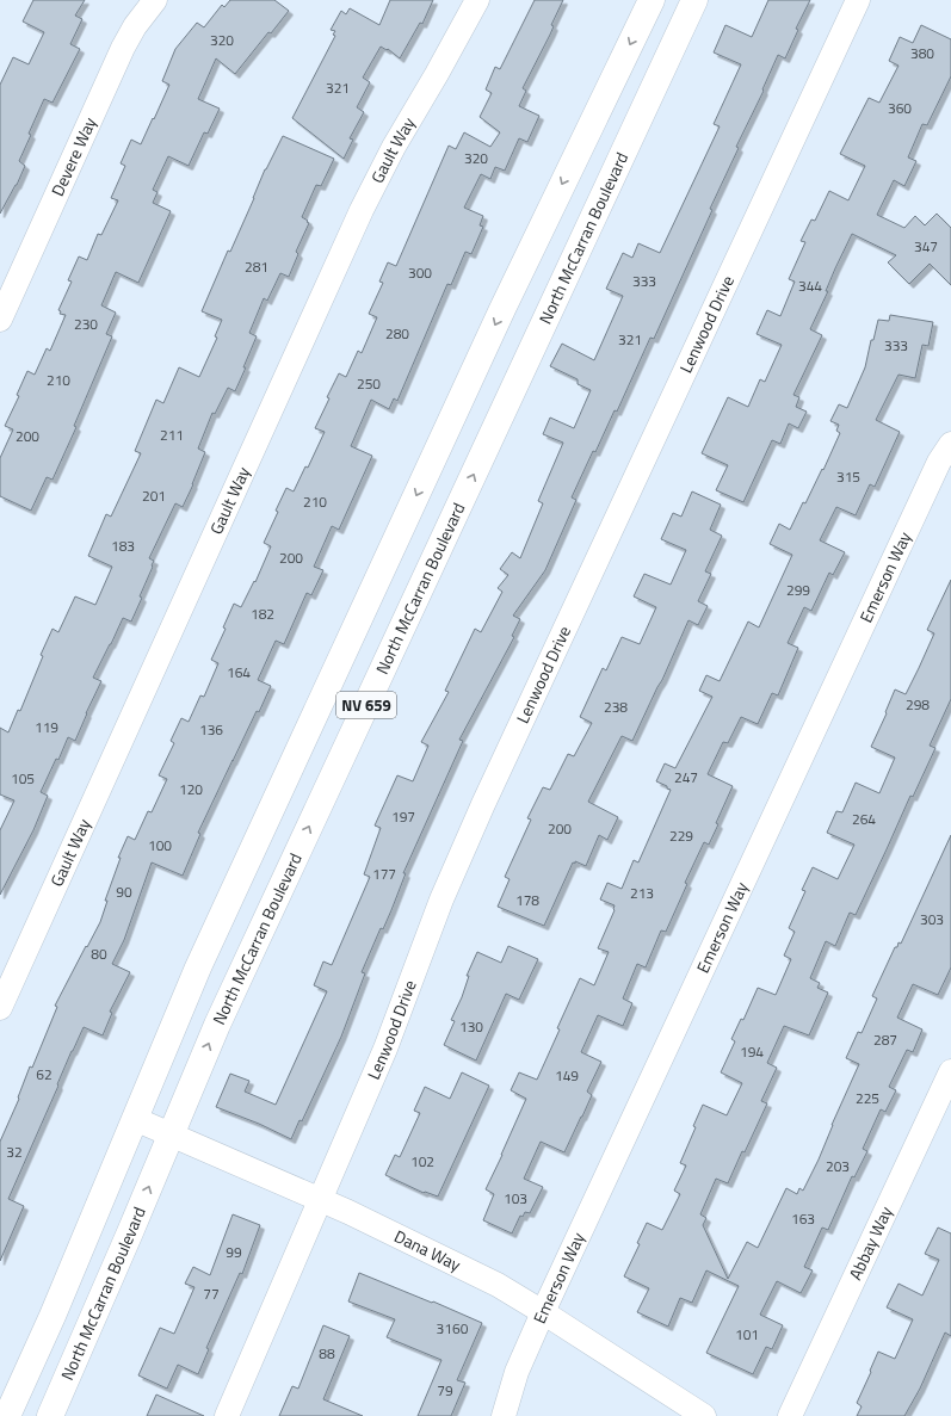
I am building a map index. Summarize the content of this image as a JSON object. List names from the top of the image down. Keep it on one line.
{"streets":{"main road":["North McCarran Boulevard","NV 659"],"street":["Gault Way","Devere Way","Lenwood Drive","Emerson Way","Abbay Way","Dana Way"]},"crossings":[["North McCarran Boulevard","Dana Way"],["Lenwood Drive","Dana Way"],["Emerson Way","Dana Way"],["NV 659","Dana Way"]],"house_numbers":["320","380","321","360","320","347","281","300","333","344","230","280","321","333","210","250","211","200","315","201","210","183","200","299","182","164","298","238","119","136","247","105","120","197","264","200","229","100","177","90","213","178","303","80","130","287","194","62","149","225","32","102","203","103","163","99","77","3160","101","88","79"]}
